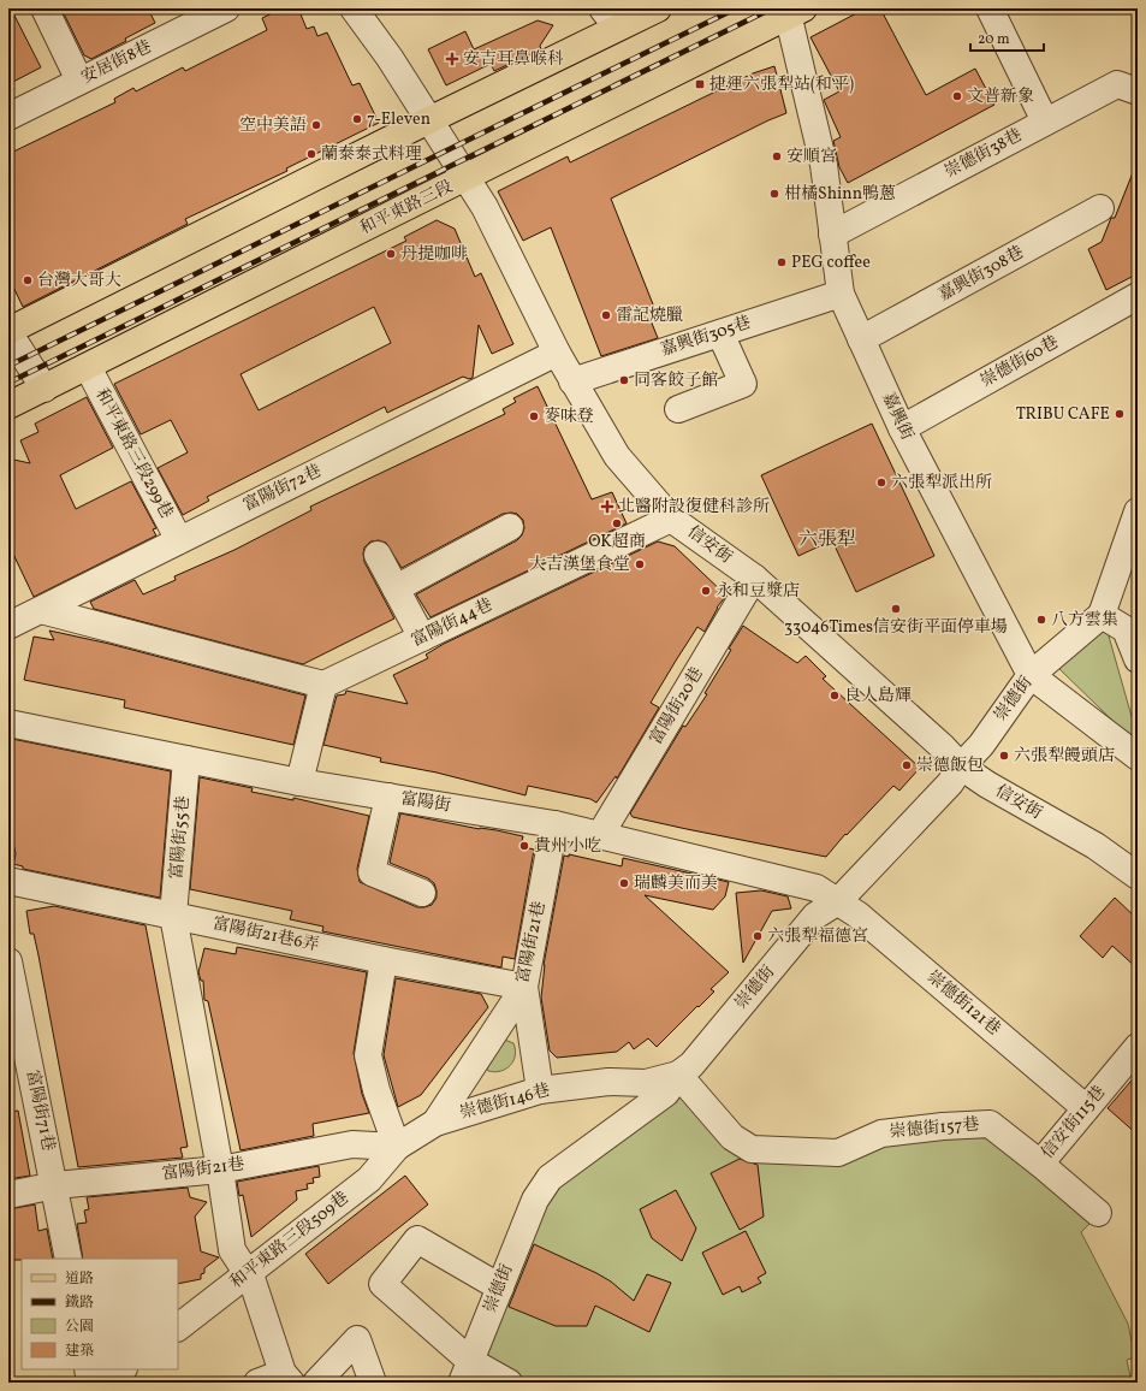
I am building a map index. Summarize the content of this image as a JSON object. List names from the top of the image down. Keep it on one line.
{"streets":{"main road":["和平東路三段"],"street":["安居街8巷","崇德街38巷","嘉興街308巷","嘉興街305巷","崇德街60巷","嘉興街","和平東路三段299巷","富陽街72巷","信安街","富陽街44巷","崇德街","富陽街20巷","富陽街","富陽街55巷","富陽街21巷6弄","富陽街21巷","崇德街121巷","崇德街146巷","富陽街71巷","信安街115巷","崇德街157巷","和平東路三段509巷"]},"crossings":[["崇德街38巷","嘉興街"],["和平東路三段","嘉興街"],["和平東路三段","和平東路三段299巷"],["和平東路三段","信安街"],["嘉興街308巷","嘉興街"],["嘉興街305巷","嘉興街"],["嘉興街305巷","信安街"],["崇德街60巷","嘉興街"],["嘉興街","崇德街"],["和平東路三段299巷","富陽街72巷"],["富陽街72巷","信安街"],["信安街","富陽街44巷"],["信安街","崇德街"],["信安街","富陽街20巷"],["崇德街","富陽街"],["崇德街","崇德街121巷"],["崇德街","崇德街146巷"],["崇德街","崇德街157巷"],["富陽街20巷","富陽街"],["富陽街","富陽街55巷"],["富陽街","富陽街21巷"],["富陽街","崇德街121巷"],["富陽街55巷","富陽街21巷6弄"],["富陽街55巷","富陽街21巷"],["富陽街55巷","和平東路三段509巷"],["富陽街21巷6弄","富陽街21巷"],["富陽街21巷","崇德街146巷"],["富陽街21巷","富陽街71巷"],["富陽街21巷","和平東路三段509巷"],["崇德街121巷","信安街115巷"],["崇德街146巷","崇德街157巷"],["崇德街146巷","和平東路三段509巷"],["信安街115巷","崇德街157巷"]],"districts":["六張犁"],"places":{"health":["安吉耳鼻喉科","北醫附設復健科診所"],"transit":["捷運六張犁站(和平)"],"other":["文普新象","7-Eleven","空中美語","蘭泰泰式料理","安順宮","柑橘Shinn鴨蔥","丹提咖啡","PEG coffee","台灣大哥大","雷記燒臘","同客餃子館","TRIBU CAFE","麥味登","六張犁派出所","OK超商","大吉漢堡食堂","永和豆漿店","33046Times信安街平面停車場","八方雲集","良人島輝","六張犁饅頭店","崇德飯包","貴州小吃","瑞麟美而美","六張犁福德宮"]},"legend":["道路","鐵路","公園","建築"],"scale_bar":"20 m"}
